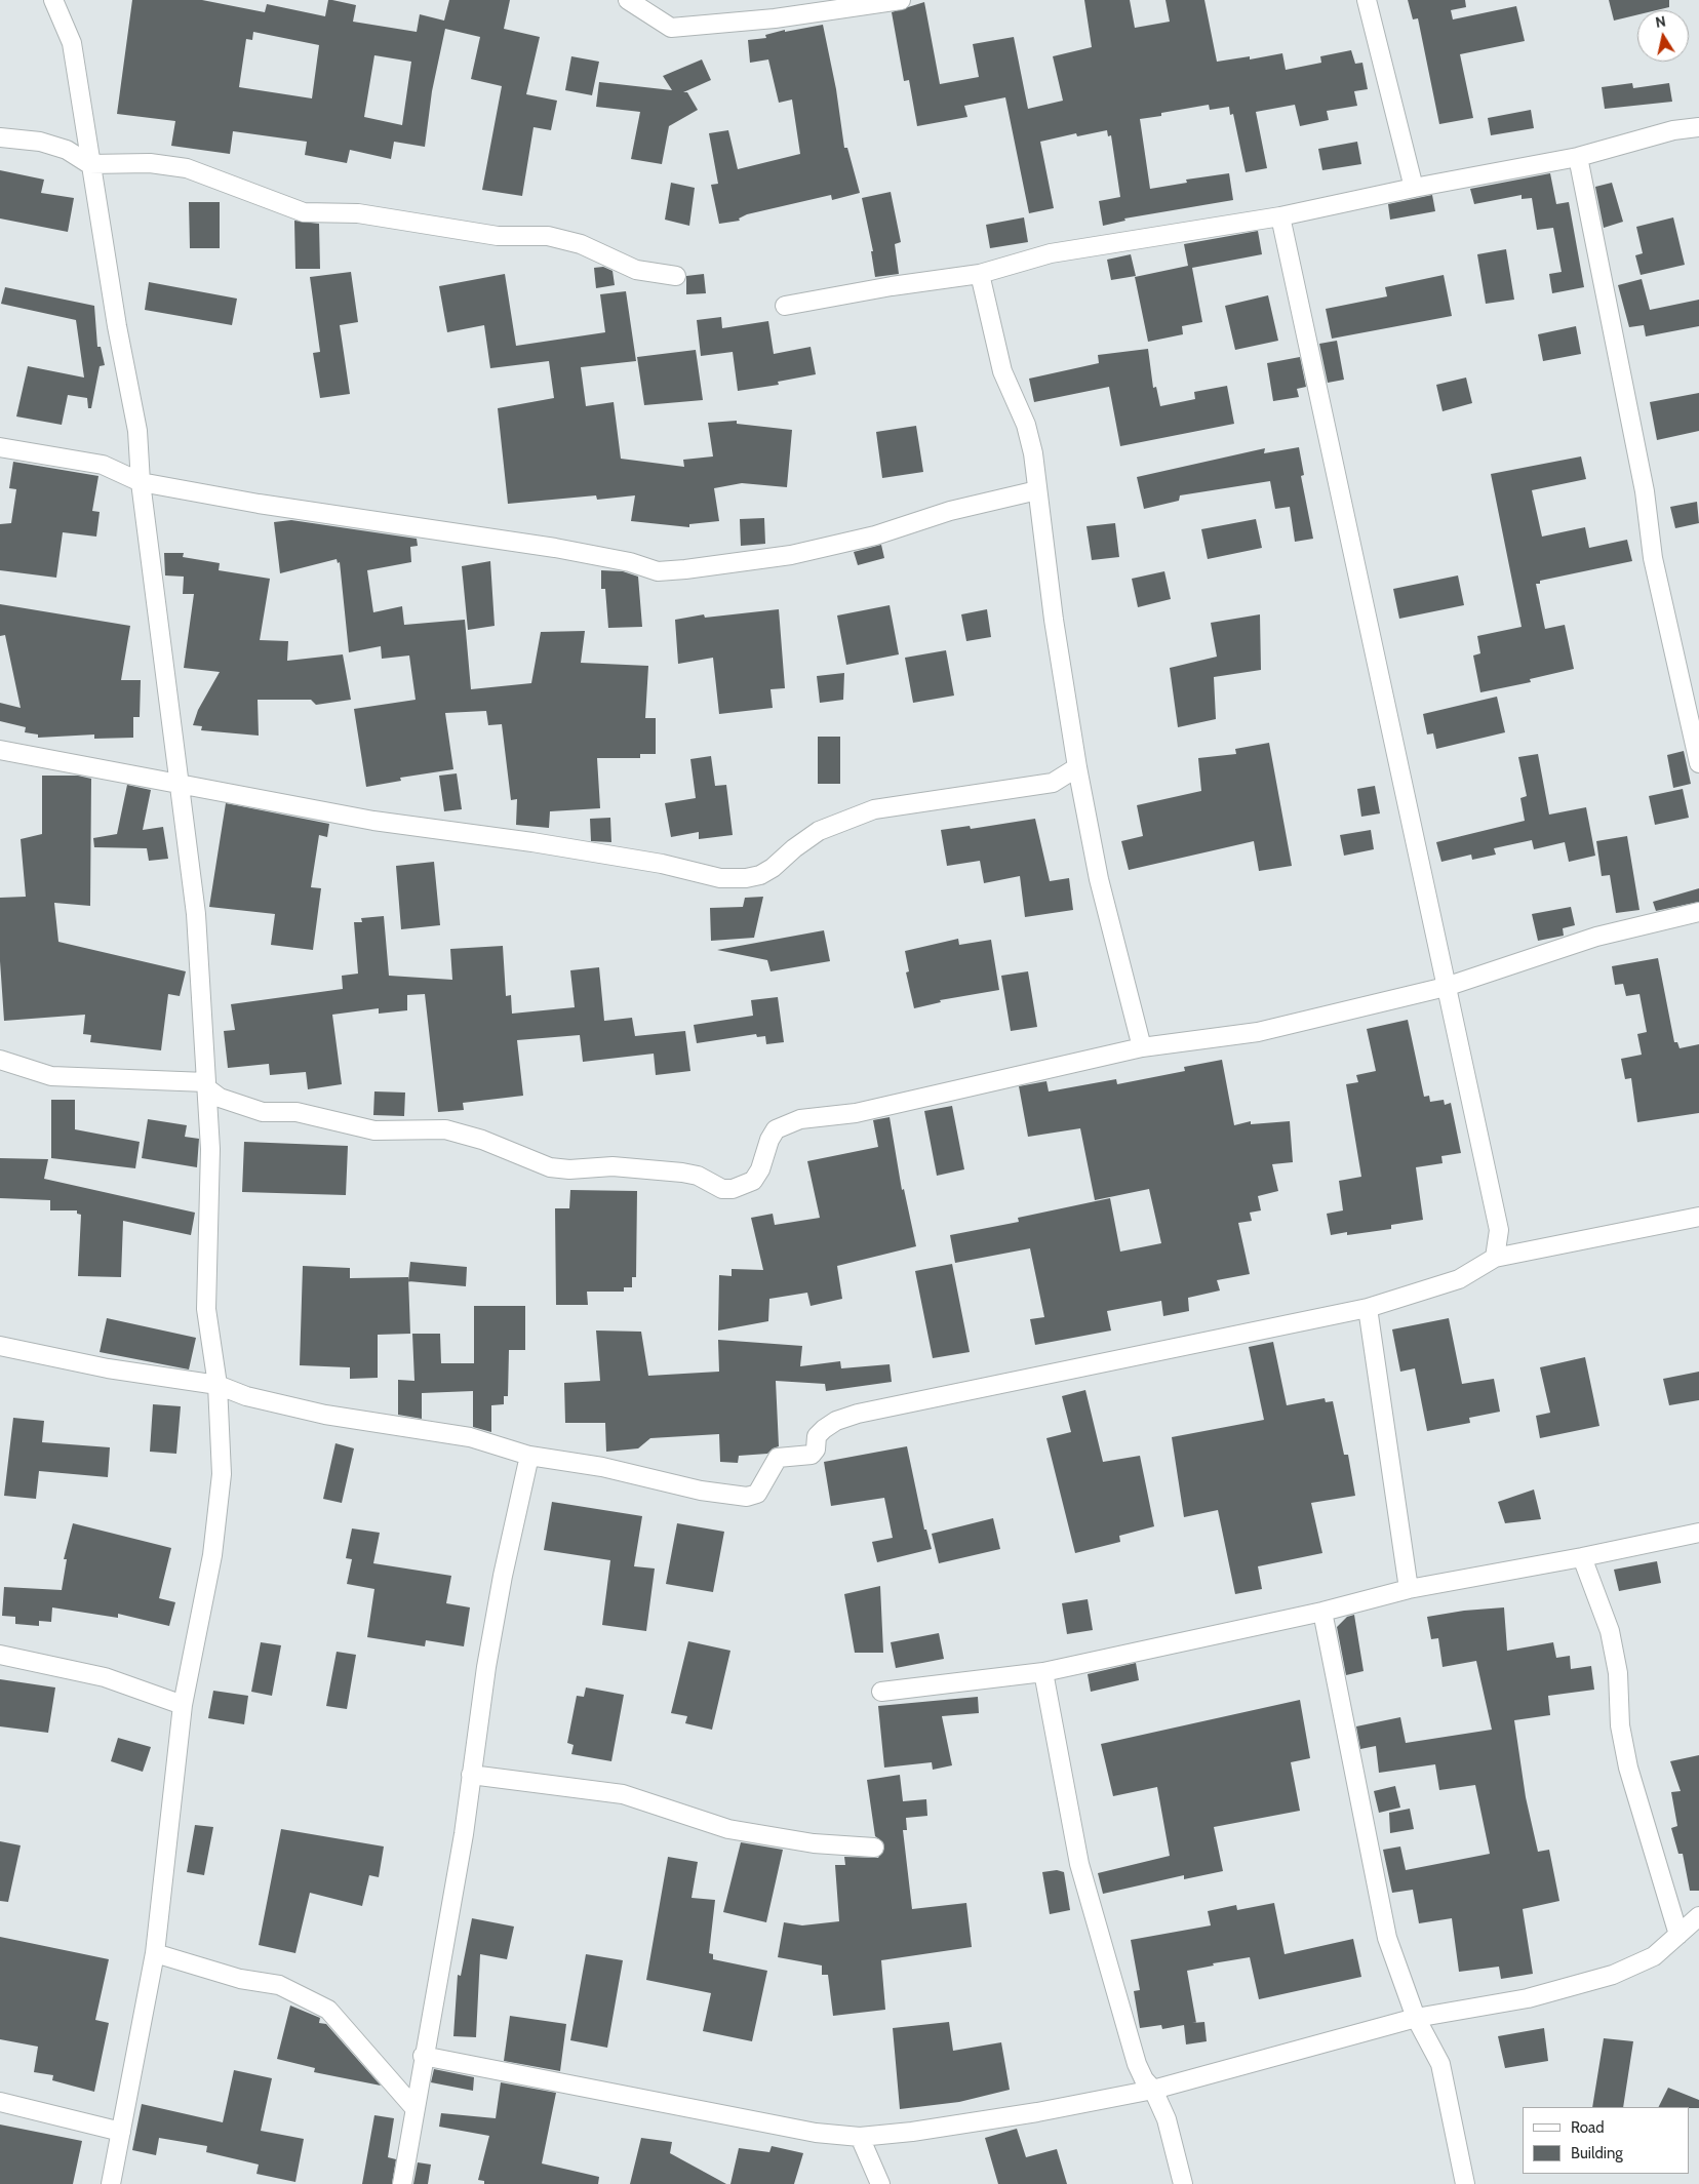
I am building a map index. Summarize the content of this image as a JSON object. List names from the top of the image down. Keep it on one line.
{"legend":["Road","Building"],"north":"top"}
